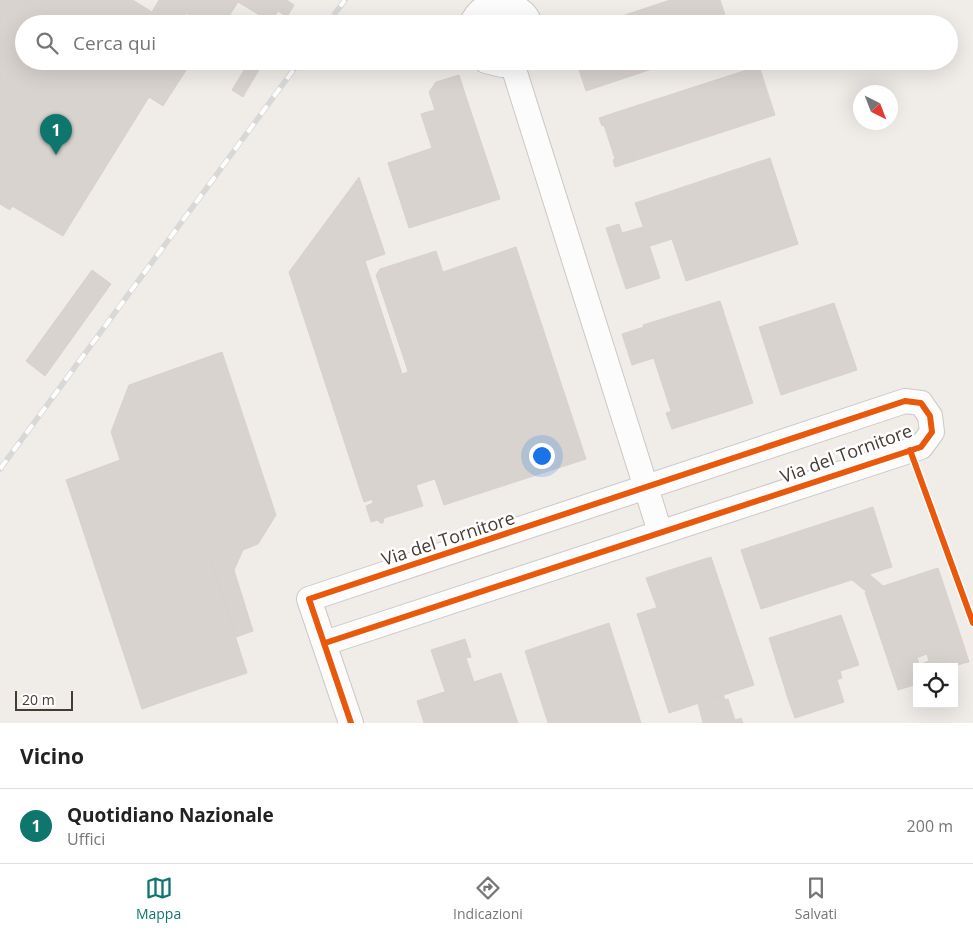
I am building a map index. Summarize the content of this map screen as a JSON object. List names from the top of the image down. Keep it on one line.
{"streets":{"street":["Via del Tornitore"]},"scale_bar":"20 m","north":"bottom right","page":{"search":"Cerca qui","pins":"1","scale":"20 m","heading":"Vicino","list":[{"mark":"1","name":"Quotidiano Nazionale","note":"Uffici","value":"200 m"}],"nav":["Mappa","Indicazioni","Salvati"]}}
